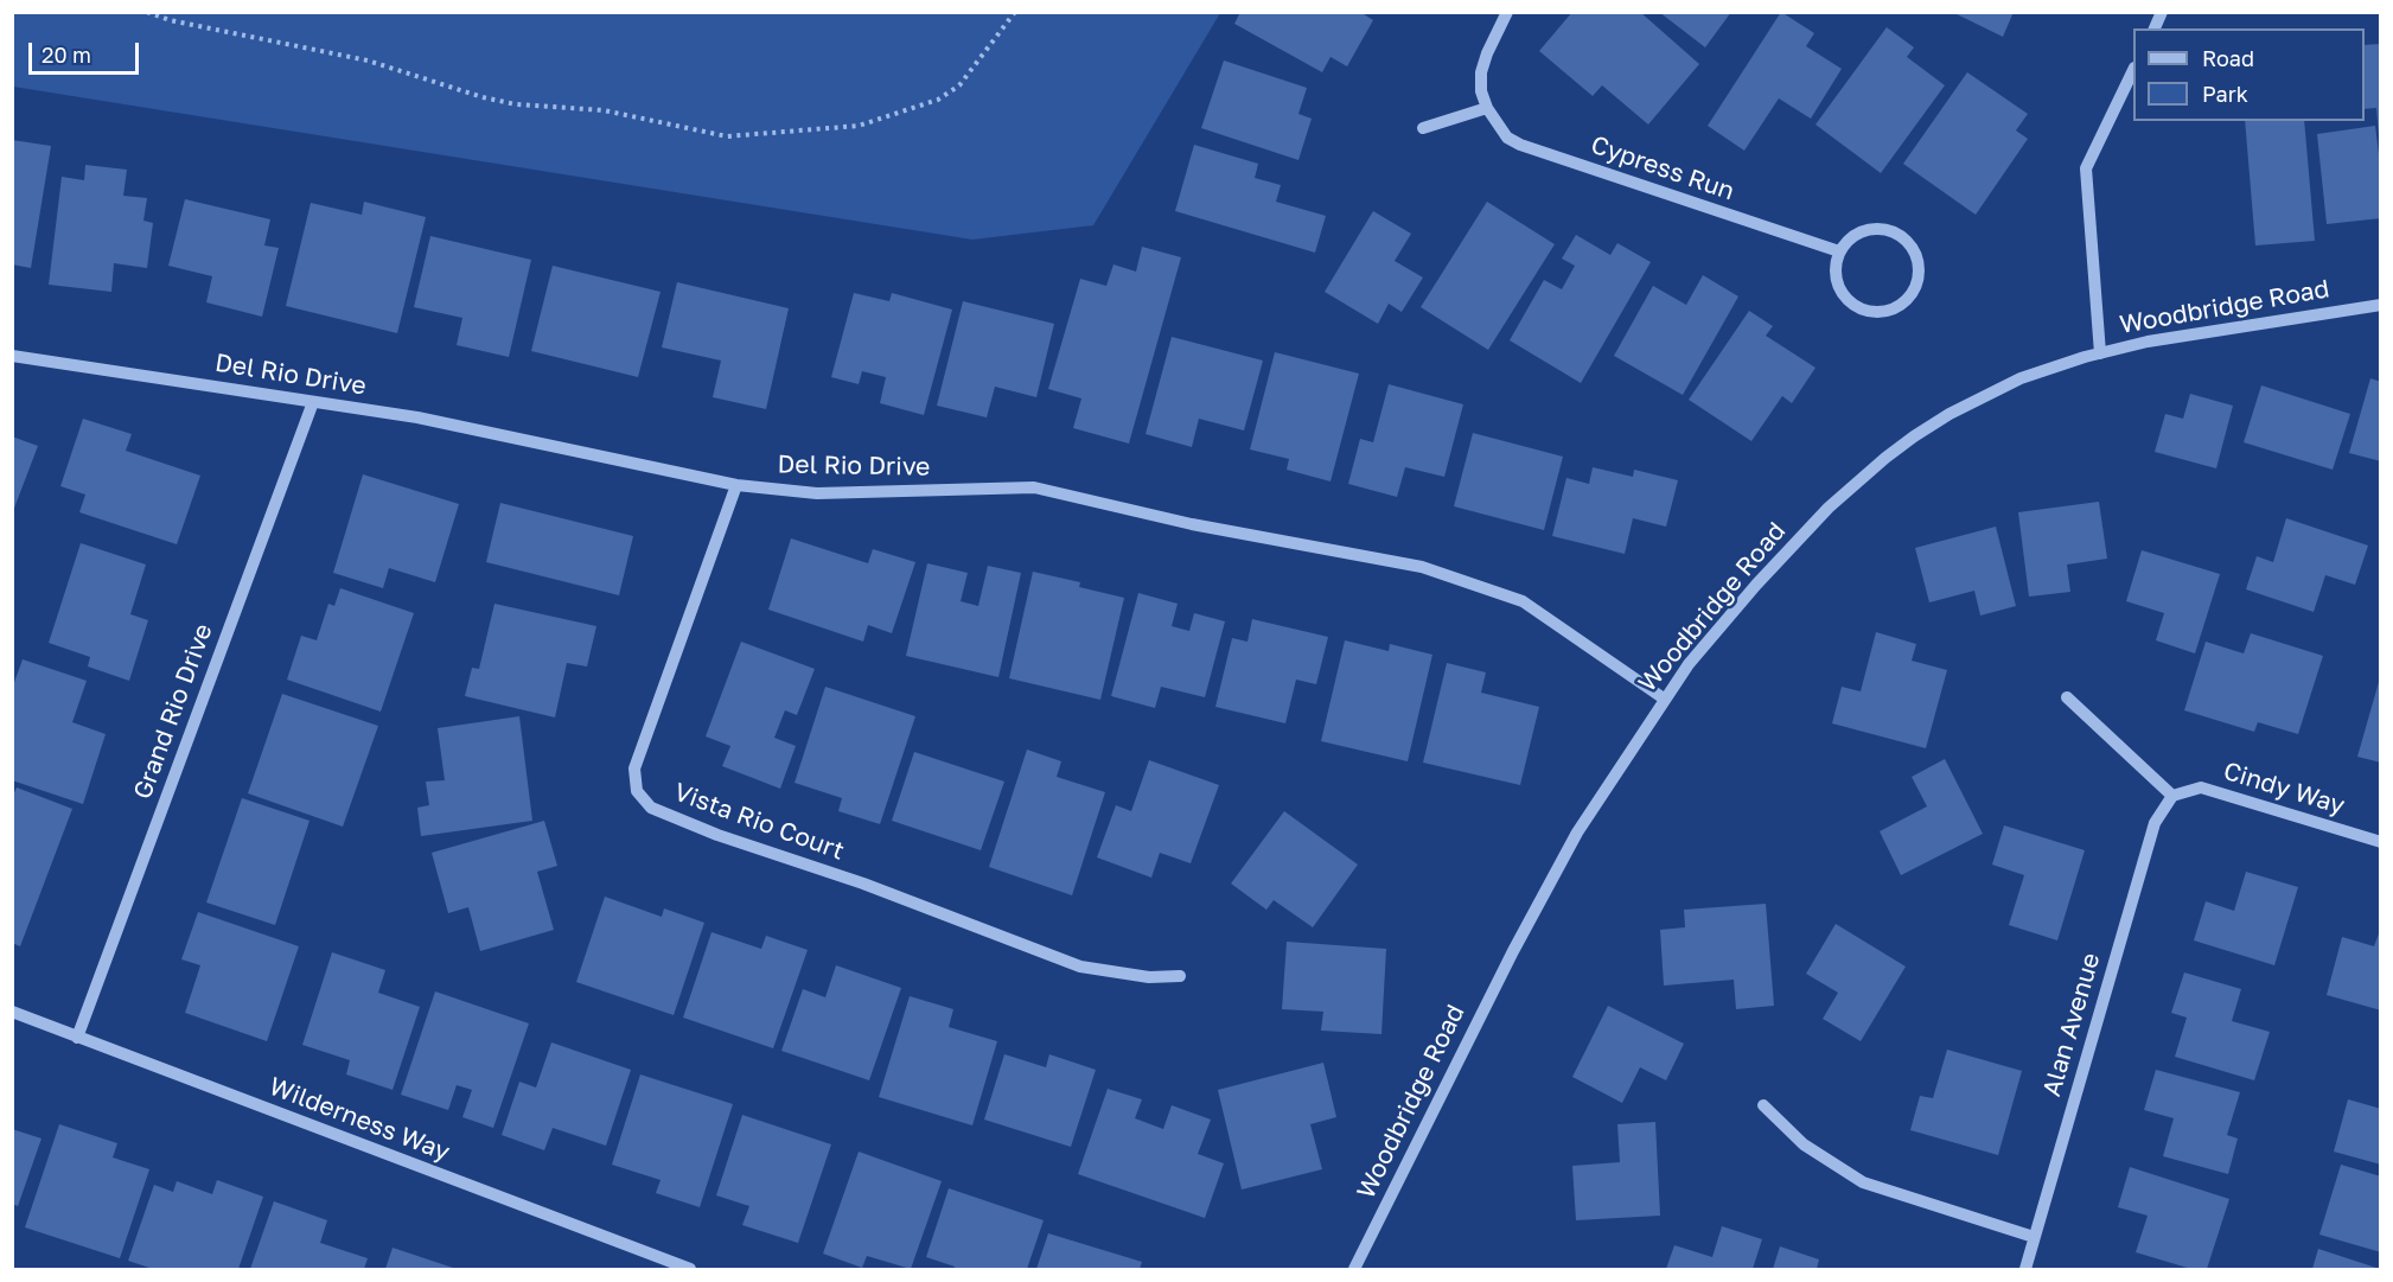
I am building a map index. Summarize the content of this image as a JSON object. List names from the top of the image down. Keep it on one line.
{"streets":{"street":["Cypress Run","Woodbridge Road","Del Rio Drive","Grand Rio Drive","Cindy Way","Vista Rio Court","Alan Avenue","Wilderness Way"]},"crossings":[["Woodbridge Road","Del Rio Drive"],["Del Rio Drive","Grand Rio Drive"],["Del Rio Drive","Vista Rio Court"],["Grand Rio Drive","Wilderness Way"],["Cindy Way","Alan Avenue"]],"legend":["Road","Park"],"scale_bar":"20 m"}
